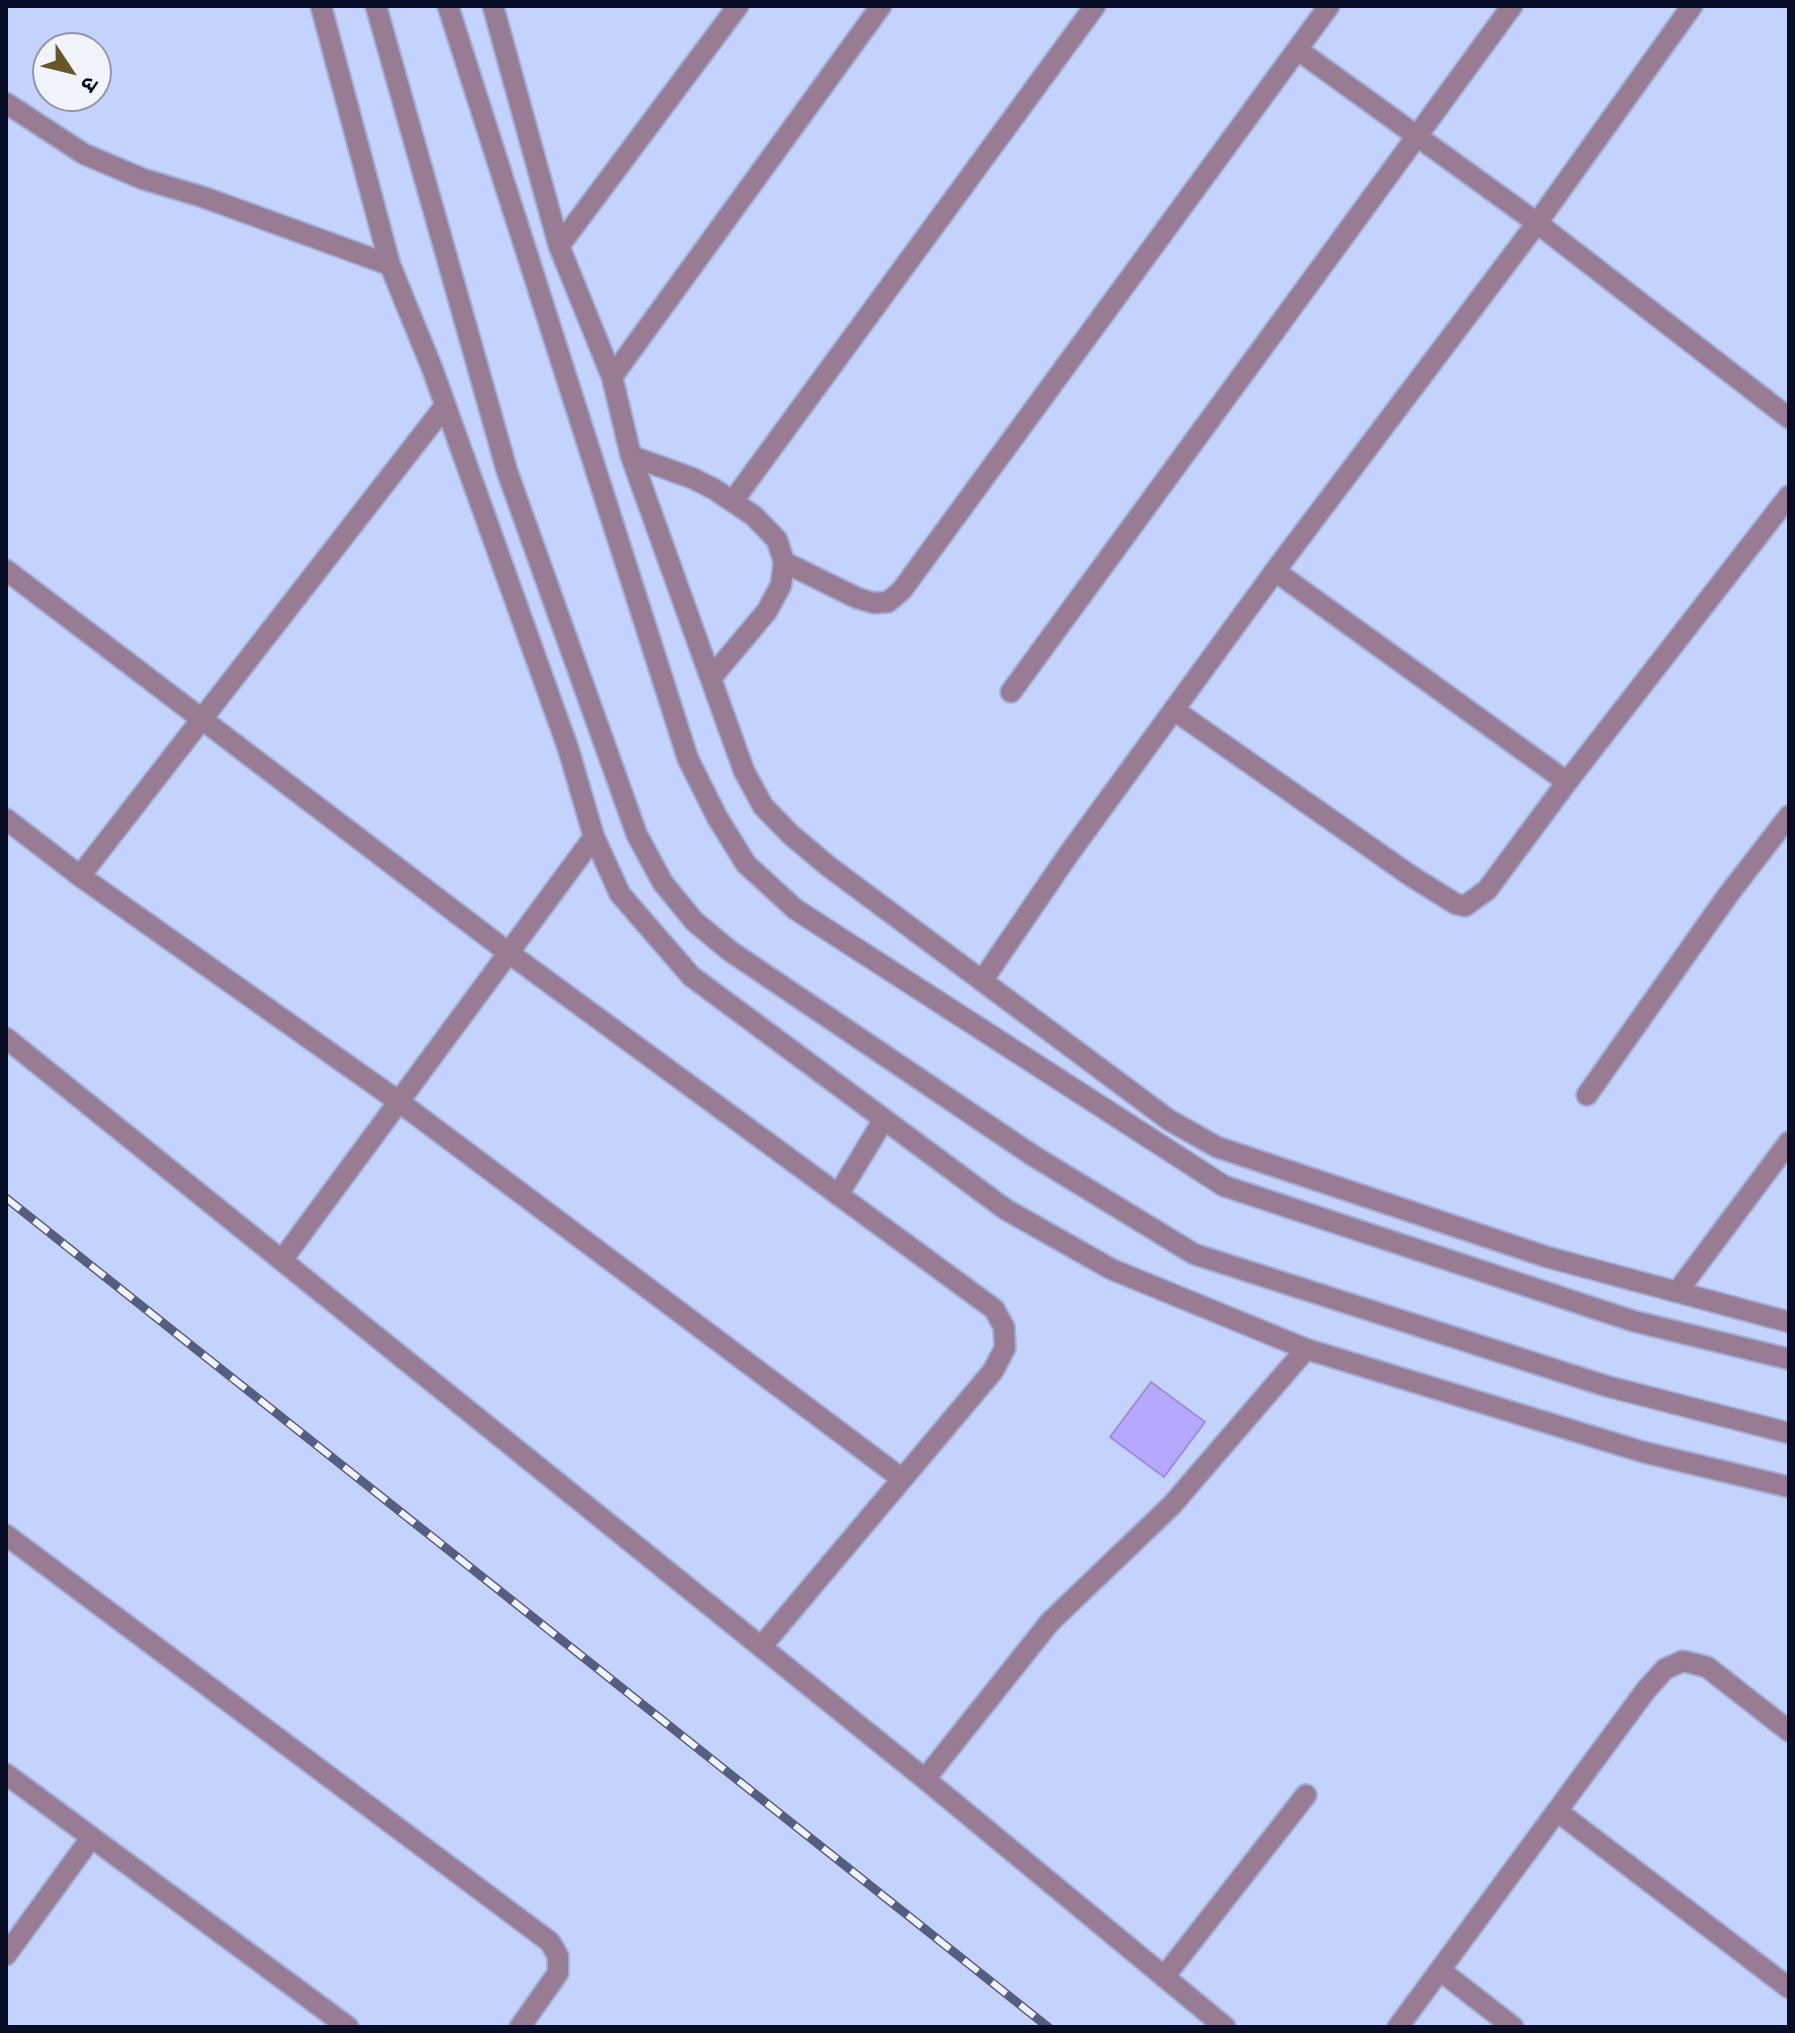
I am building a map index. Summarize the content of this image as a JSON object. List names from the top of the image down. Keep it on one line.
{"north":"bottom right"}
